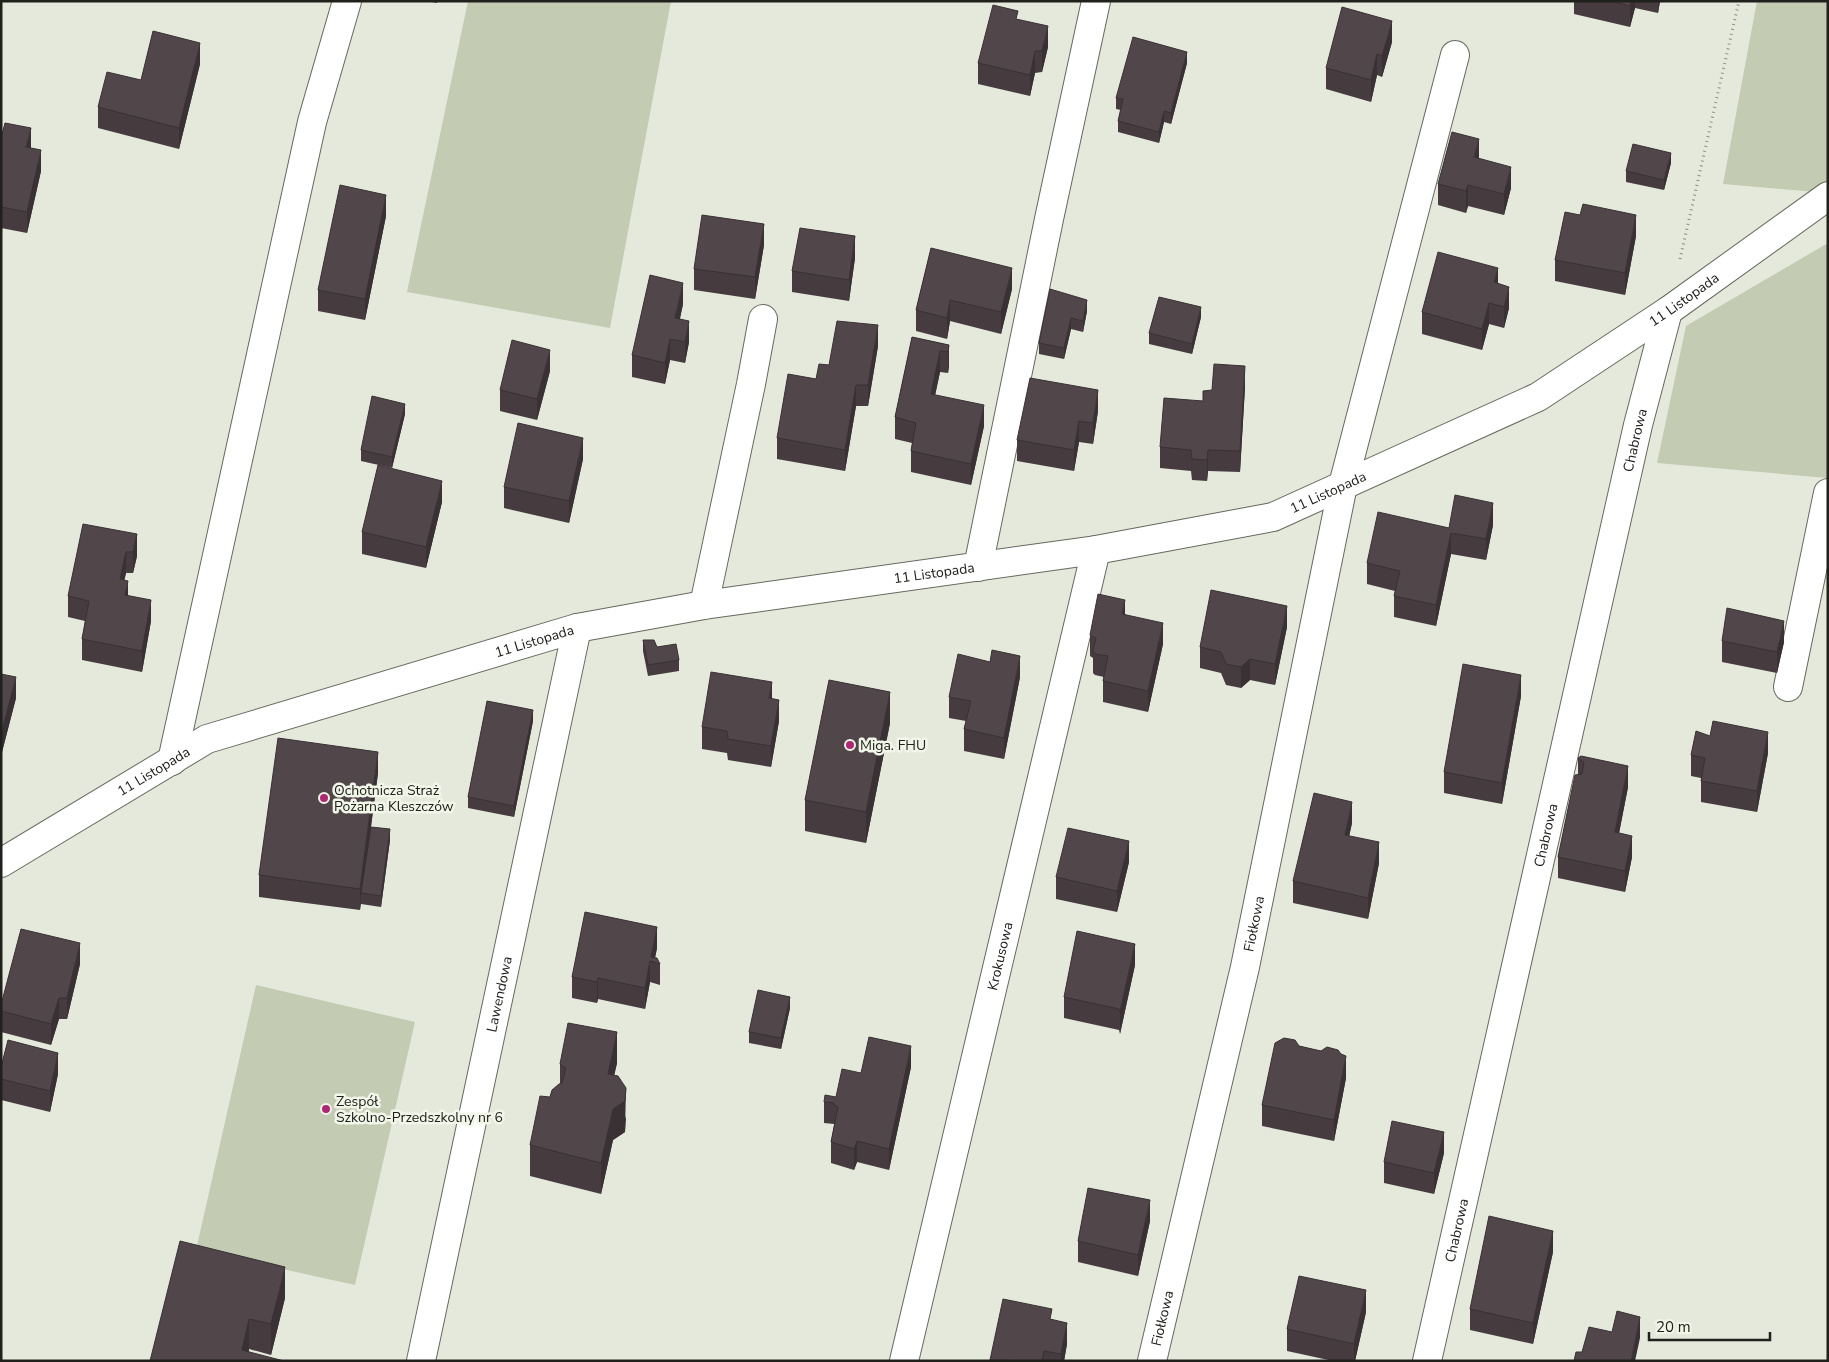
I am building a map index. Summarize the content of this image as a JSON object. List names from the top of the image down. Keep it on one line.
{"streets":{"street":["11 Listopada","Chabrowa","Fiołkowa","Krokusowa","Lawendowa"]},"crossings":[["11 Listopada","Chabrowa"],["11 Listopada","Fiołkowa"],["11 Listopada","Krokusowa"],["11 Listopada","Lawendowa"]],"places":["Miga. FHU","Ochotnicza Straż Pożarna Kleszczów","Zespół Szkolno-Przedszkolny nr 6"],"scale_bar":"20 m"}
